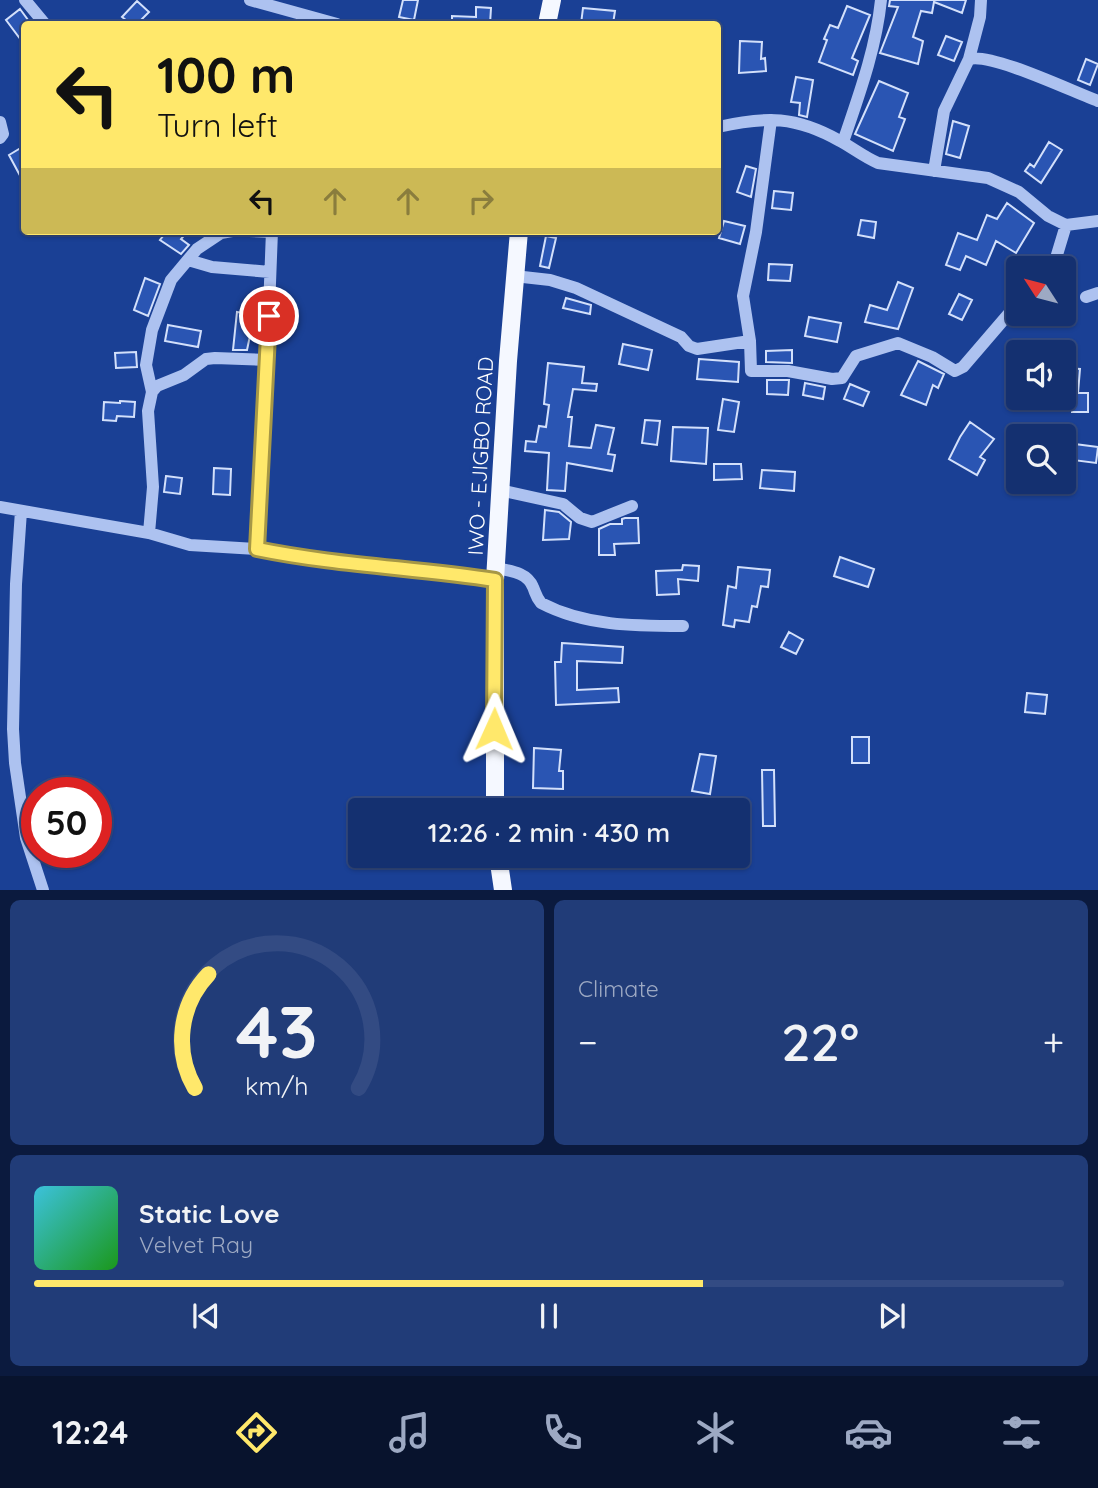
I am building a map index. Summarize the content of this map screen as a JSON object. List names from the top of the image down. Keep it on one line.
{"streets":{"main road":["IWO - EJIGBO ROAD"]},"north":"top left","page":{"turn":["100 m","Turn left"],"limit":"50","trip":"12:26 · 2 min · 430 m","tile":"Climate","heat":["−","22°","+"],"song":["Static Love","Velvet Ray"],"tabs":"12:24","gauge":["43","km/h"]}}
